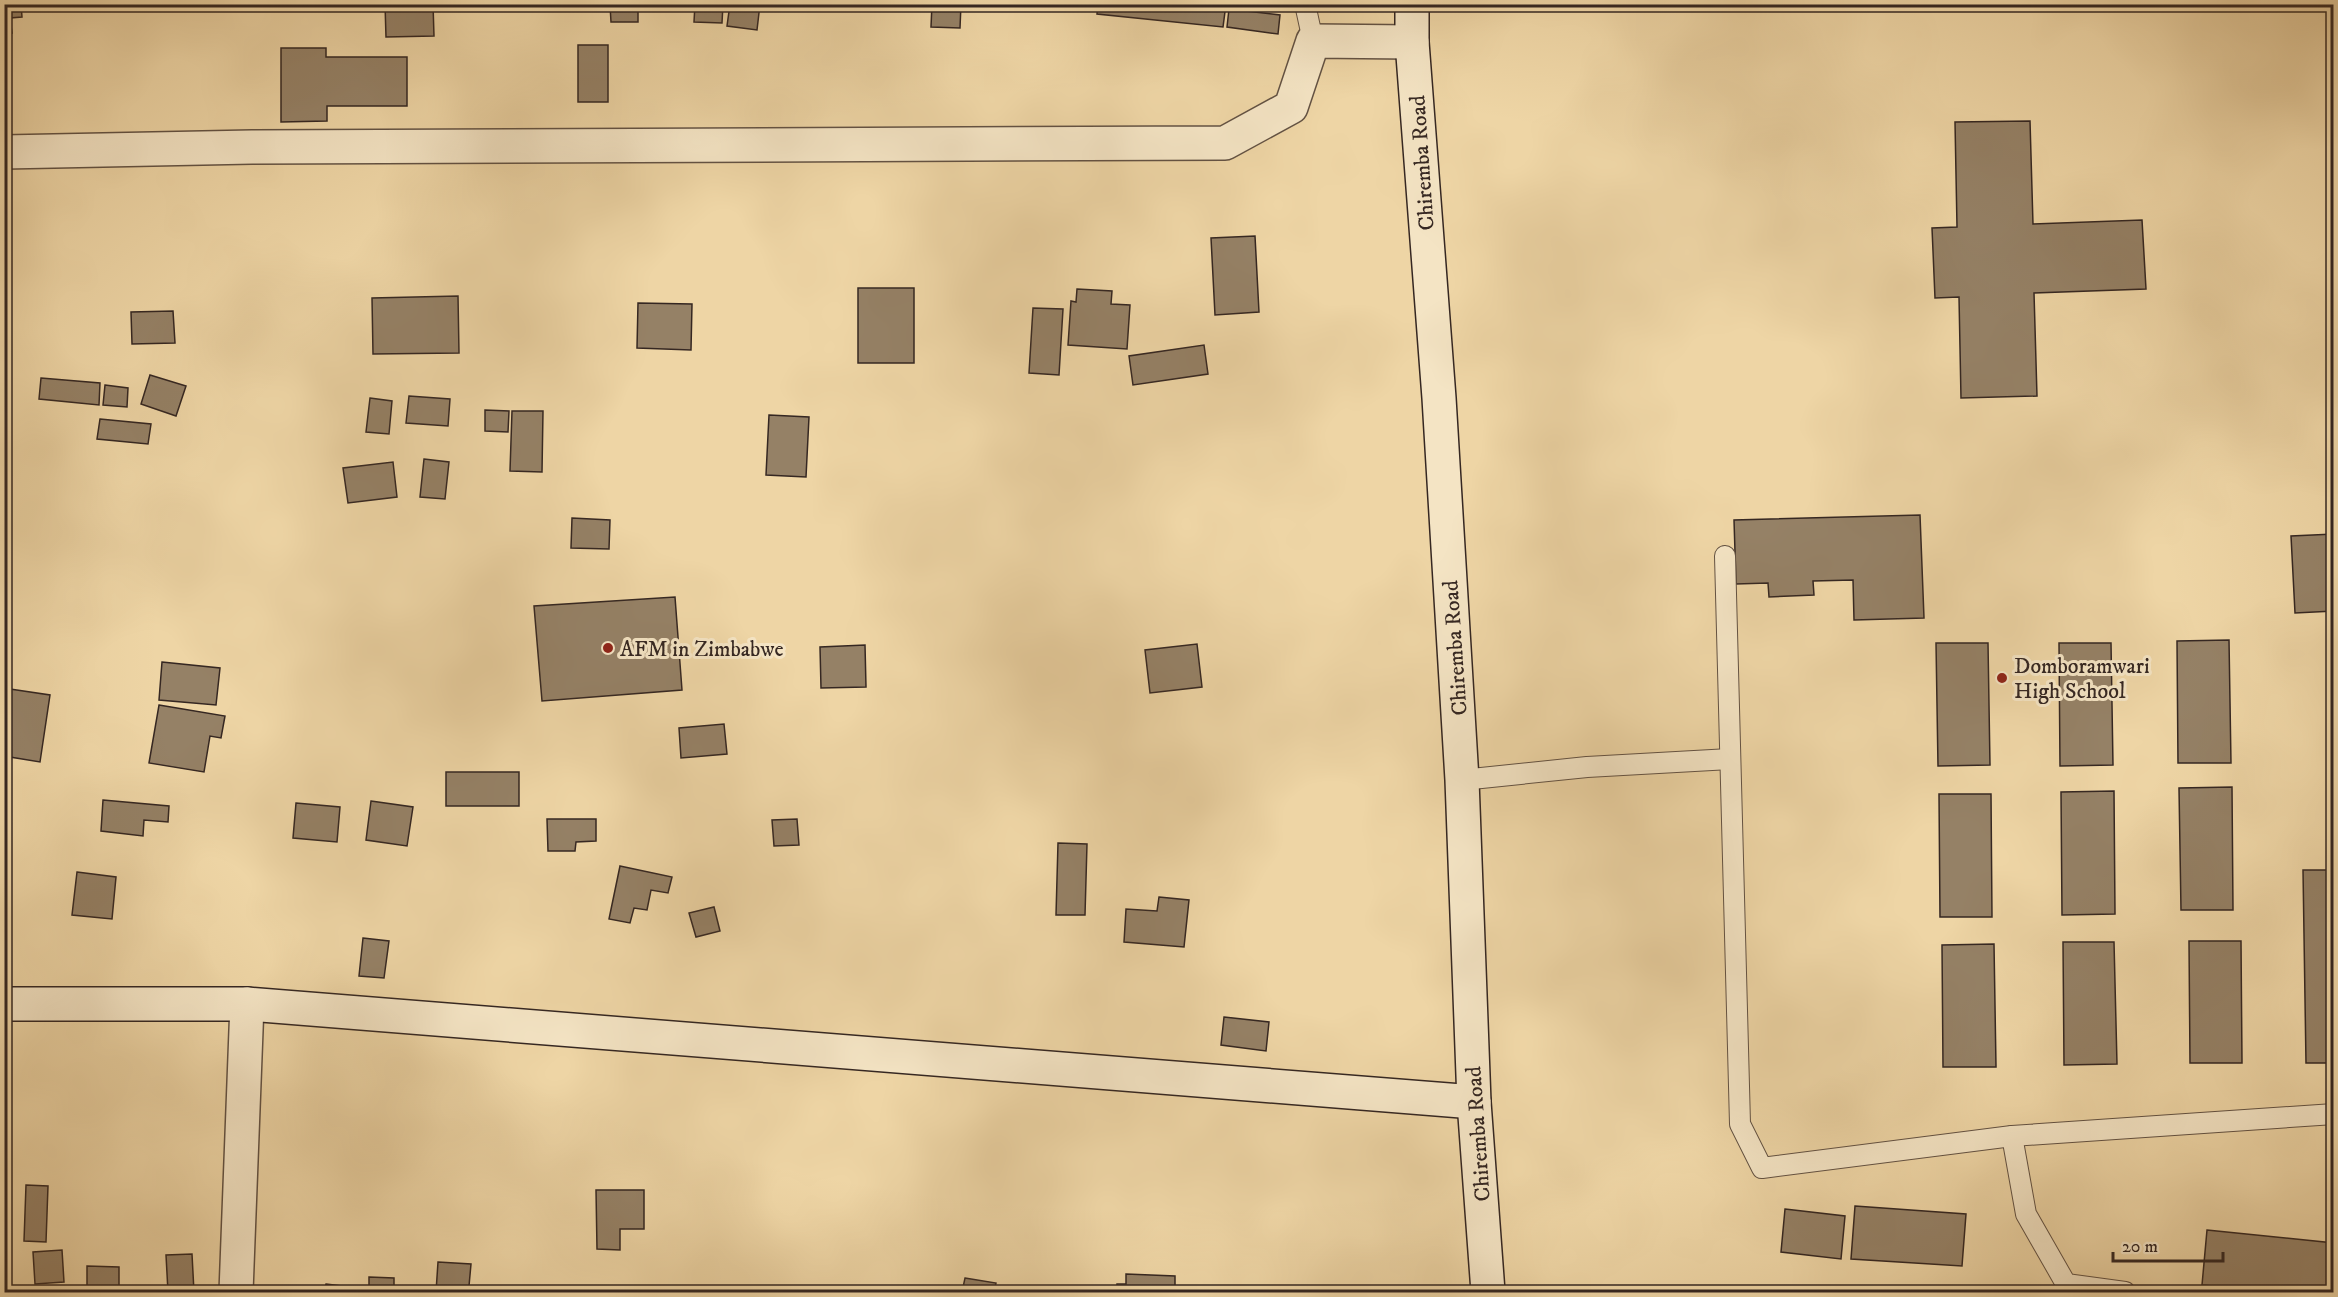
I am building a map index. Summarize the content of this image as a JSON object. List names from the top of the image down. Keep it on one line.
{"streets":{"street":["Chiremba Road"]},"places":["AFM in Zimbabwe","Domboramwari High School"],"scale_bar":"20 m"}
